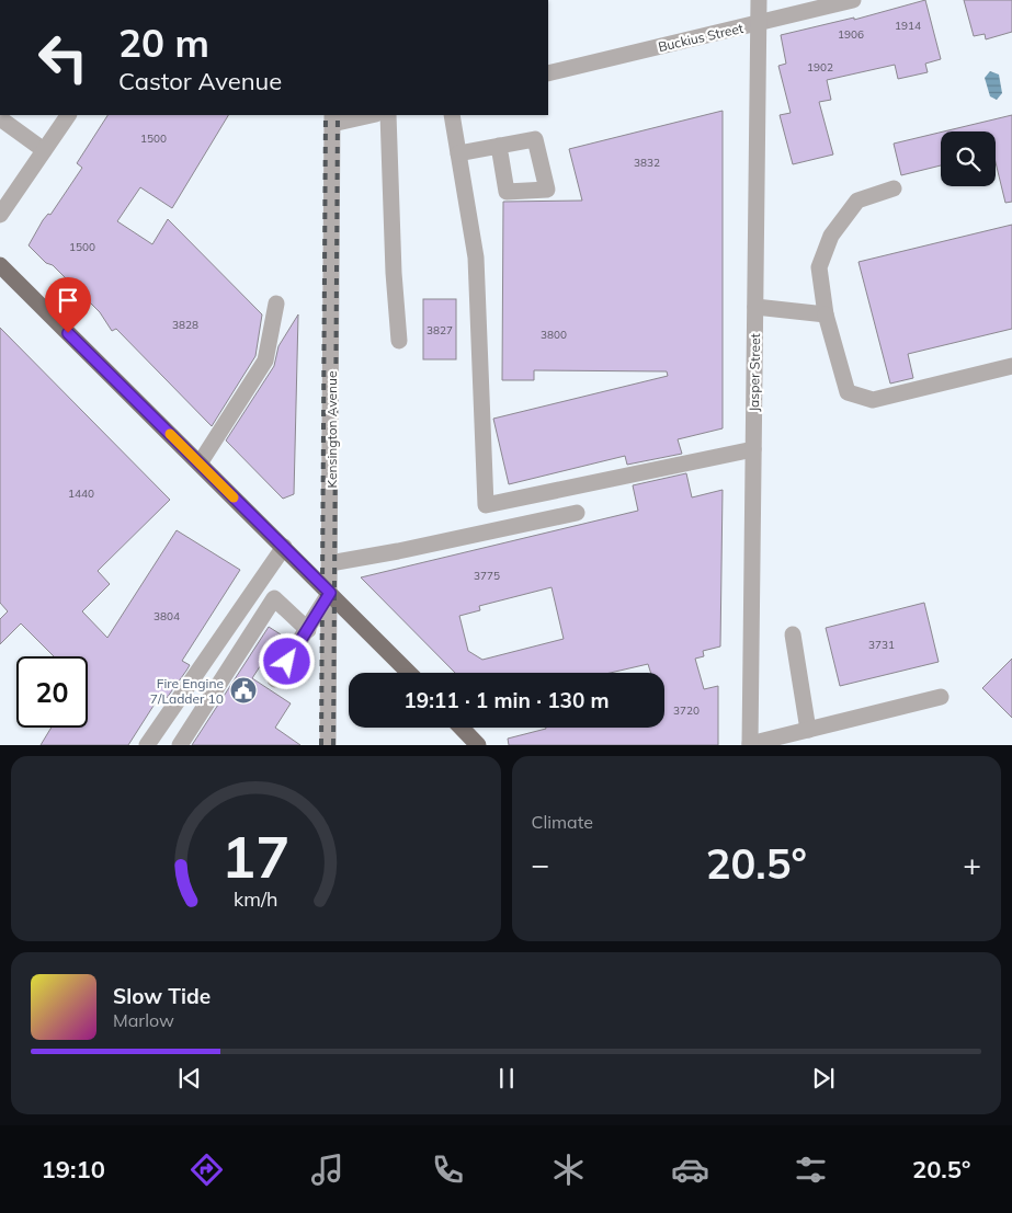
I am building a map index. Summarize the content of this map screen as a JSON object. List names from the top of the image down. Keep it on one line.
{"streets":{"street":["Buckius Street","Jasper Street","Kensington Avenue"]},"crossings":[["Buckius Street","Jasper Street"]],"places":{"public building":["Fire Engine 7/Ladder 10"]},"house_numbers":["1914","1906","1902","1500","3832","1500","3828","3827","3800","1440","3775","3804","3731","3720"],"page":{"turn":["20 m","Castor Avenue"],"limit":"20","trip":"19:11 · 1 min · 130 m","tile":"Climate","heat":["−","20.5°","+"],"song":["Slow Tide","Marlow"],"tabs":["19:10","20.5°"],"gauge":["17","km/h"]}}
